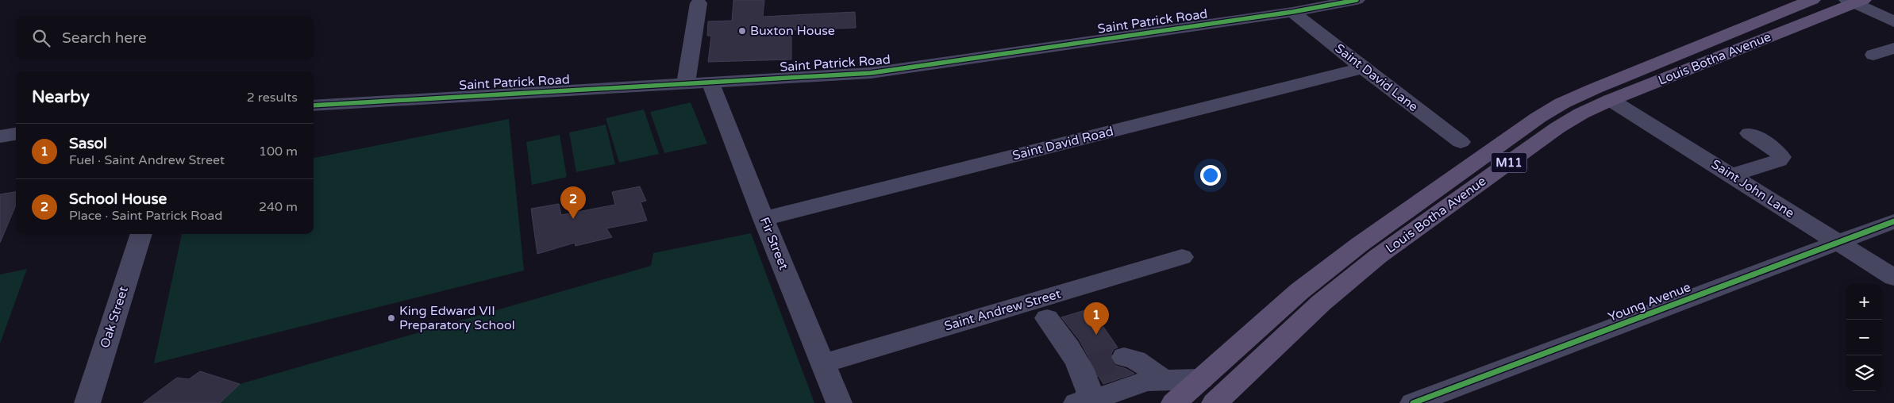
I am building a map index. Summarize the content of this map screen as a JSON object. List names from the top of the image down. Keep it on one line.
{"streets":{"main road":["Louis Botha Avenue","M11"],"street":["Saint Patrick Road","Saint David Lane","Saint David Road","Saint John Lane","Fir Street","Young Avenue","Saint Andrew Street","Oak Street"]},"crossings":[["Saint Patrick Road","Saint David Lane"],["Saint Patrick Road","Fir Street"],["Louis Botha Avenue","Saint John Lane"],["Saint David Lane","Saint David Road"],["Saint David Road","Fir Street"],["Saint John Lane","Young Avenue"],["Fir Street","Saint Andrew Street"]],"places":["Buxton House","King Edward VII Preparatory School"],"page":{"search":"Search here","heading":["Nearby","2 results"],"list":[{"mark":"1","name":"Sasol","note":"Fuel · Saint Andrew Street","value":"100 m"},{"mark":"2","name":"School House","note":"Place · Saint Patrick Road","value":"240 m"}],"pins":["2","1"],"map_buttons":["+","−"]}}
